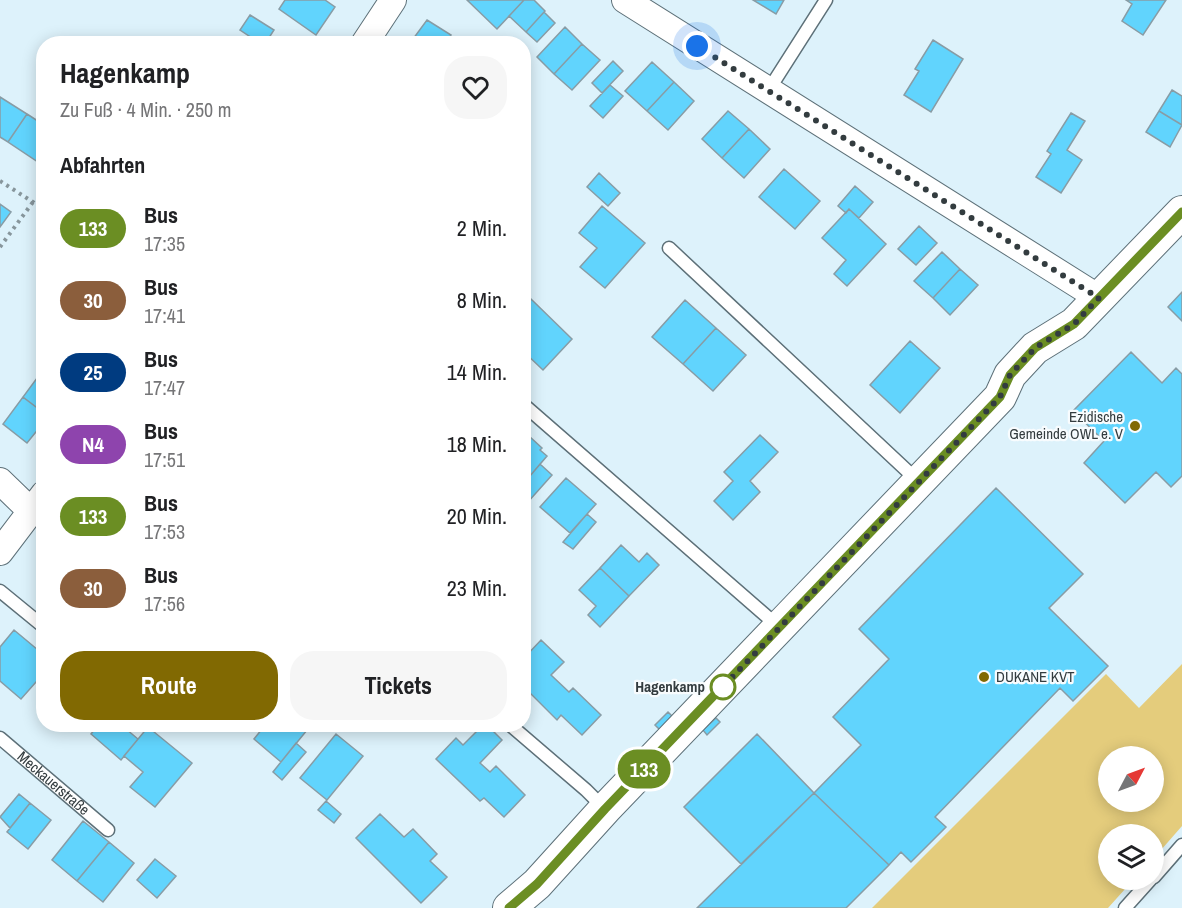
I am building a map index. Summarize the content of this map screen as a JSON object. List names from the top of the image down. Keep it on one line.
{"streets":{"lane":["Meckauerstraße"]},"places":["Ezidische Gemeinde OWL e. V","DUKANE KVT","Hagenkamp"],"lines":["bus line 133"],"north":"top right","page":{"on_map":"133","heading":[["Hagenkamp","Zu Fuß · 4 Min. · 250 m"],"Abfahrten"],"list":[{"mark":"133","name":"Bus","note":"17:35","value":"2 Min."},{"mark":"30","name":"Bus","note":"17:41","value":"8 Min."},{"mark":"25","name":"Bus","note":"17:47","value":"14 Min."},{"mark":"N4","name":"Bus","note":"17:51","value":"18 Min."},{"mark":"133","name":"Bus","note":"17:53","value":"20 Min."},{"mark":"30","name":"Bus","note":"17:56","value":"23 Min."}],"buttons":["Route","Tickets"]}}
